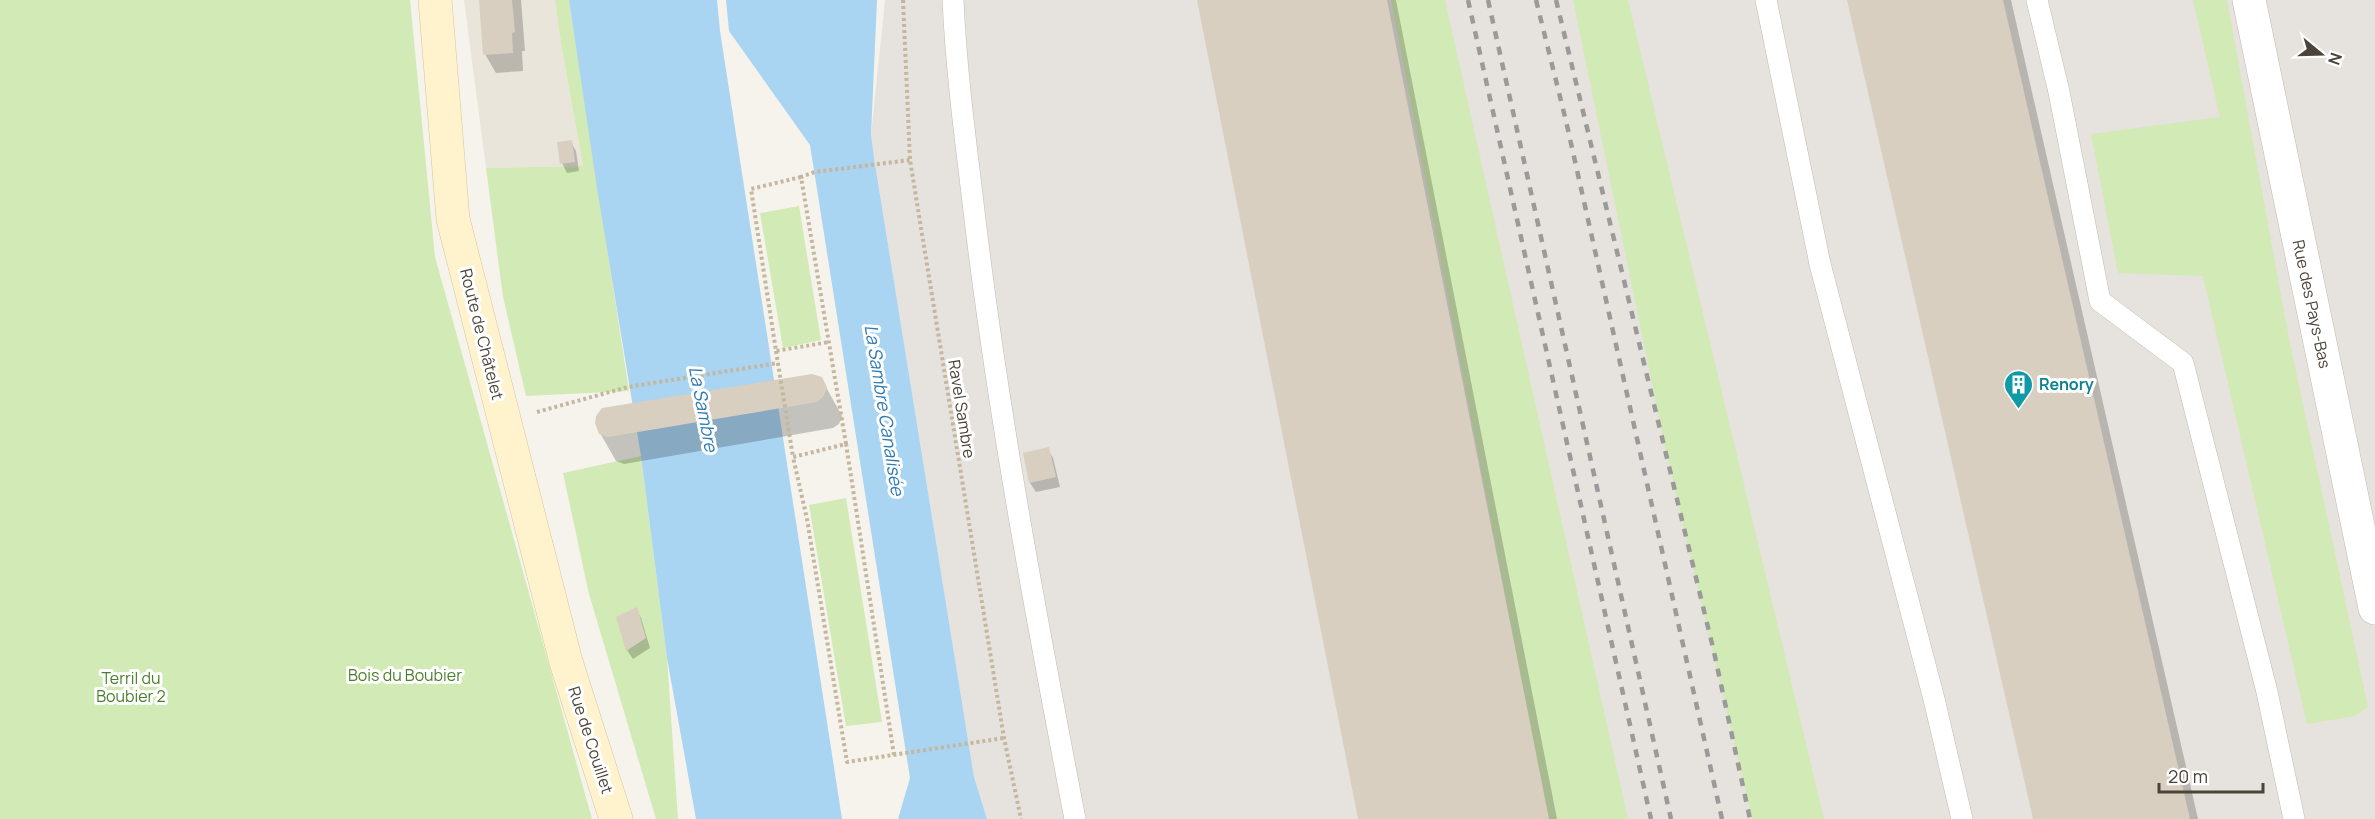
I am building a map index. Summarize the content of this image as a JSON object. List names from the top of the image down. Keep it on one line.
{"streets":{"main road":["Route de Châtelet","Rue de Couillet"],"street":["Rue des Pays-Bas"],"path":["Ravel Sambre"]},"crossings":[["Route de Châtelet","Rue de Couillet"]],"water":["La Sambre","La Sambre Canalisée"],"parks":["Bois du Boubier","Terril du Boubier 2"],"places":{"building":["Renory"]},"scale_bar":"20 m","north":"right"}
